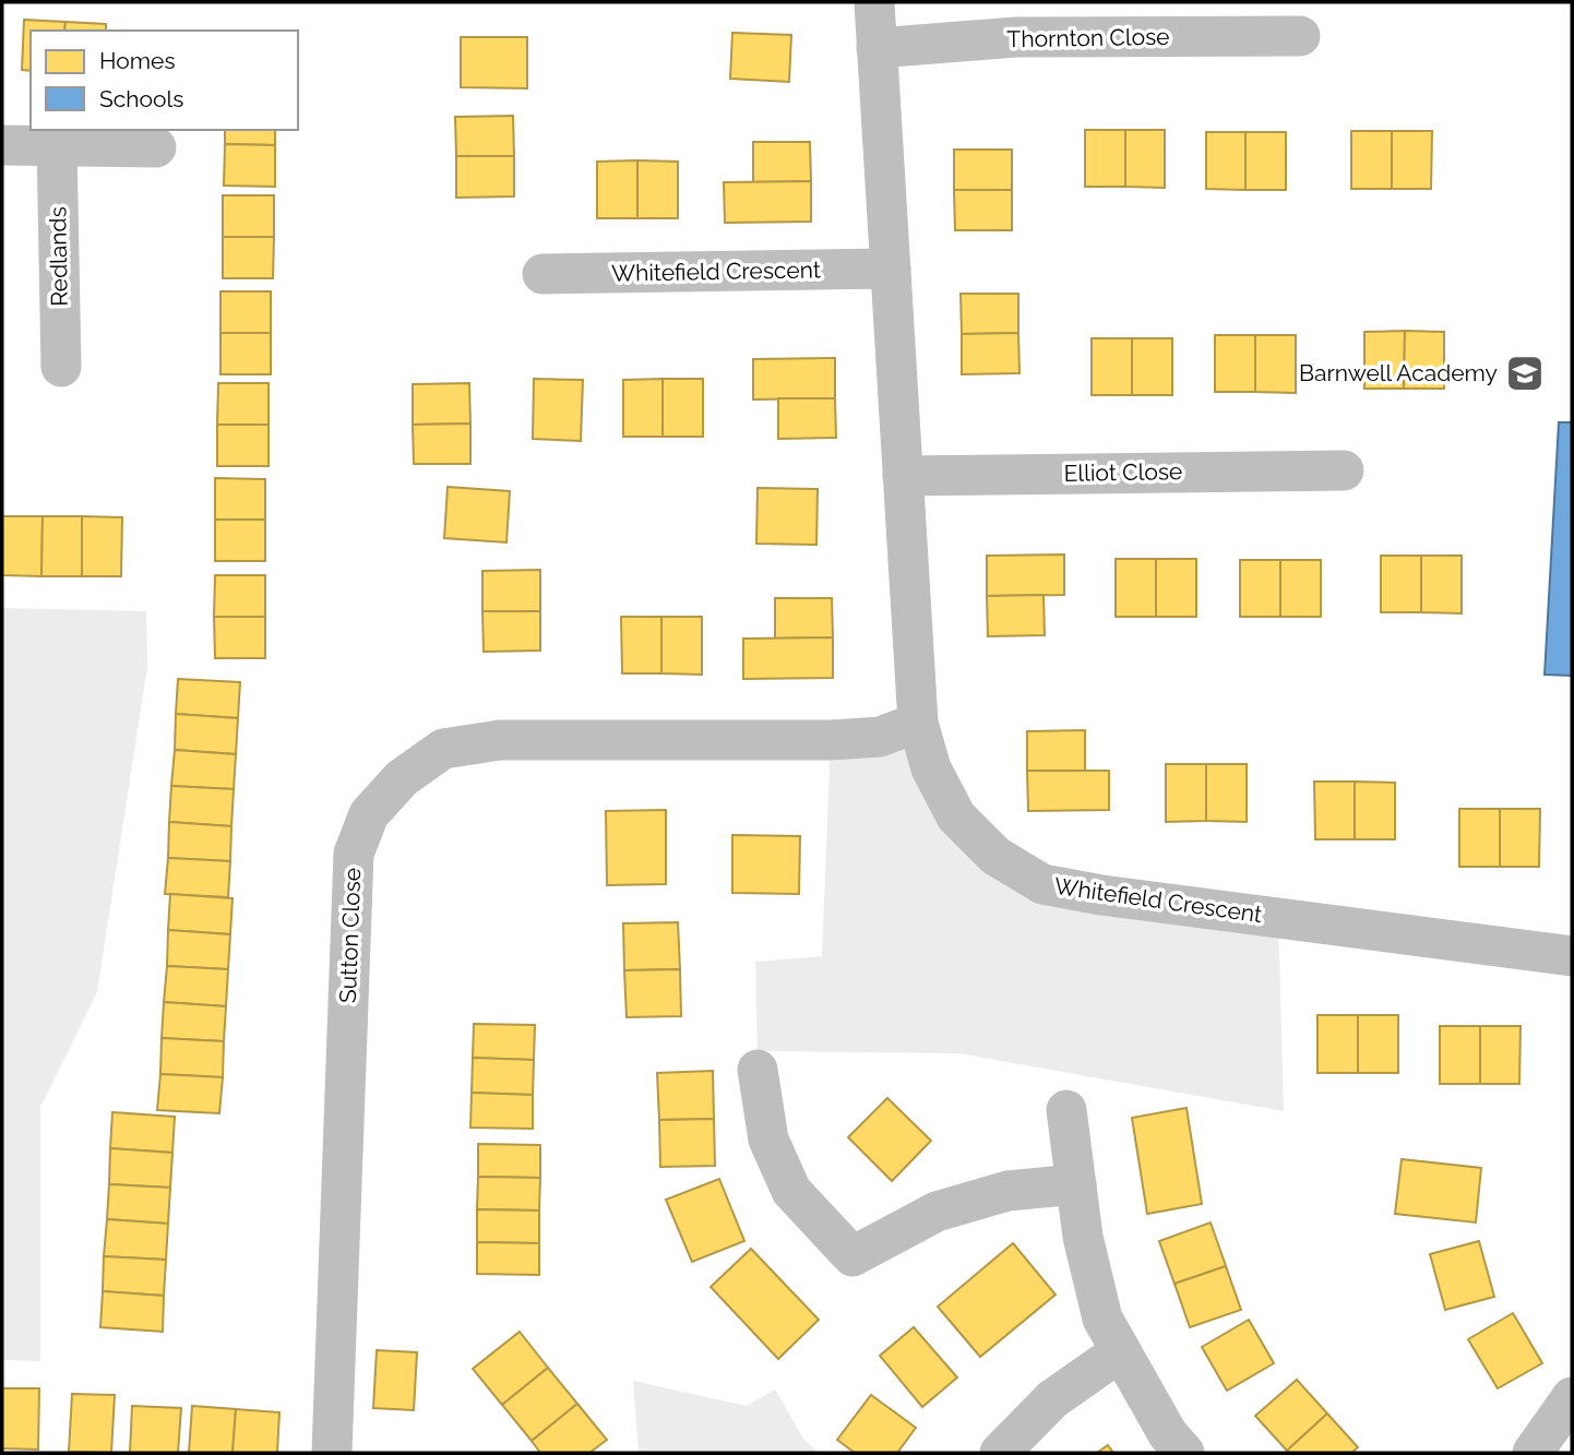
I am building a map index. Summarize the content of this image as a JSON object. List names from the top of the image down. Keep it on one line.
{"streets":{"street":["Thornton Close","Redlands","Whitefield Crescent","Elliot Close","Sutton Close"]},"crossings":[["Thornton Close","Whitefield Crescent"],["Whitefield Crescent","Elliot Close"],["Whitefield Crescent","Sutton Close"]],"places":{"school or university":["Barnwell Academy"]},"legend":["Homes","Schools"]}
